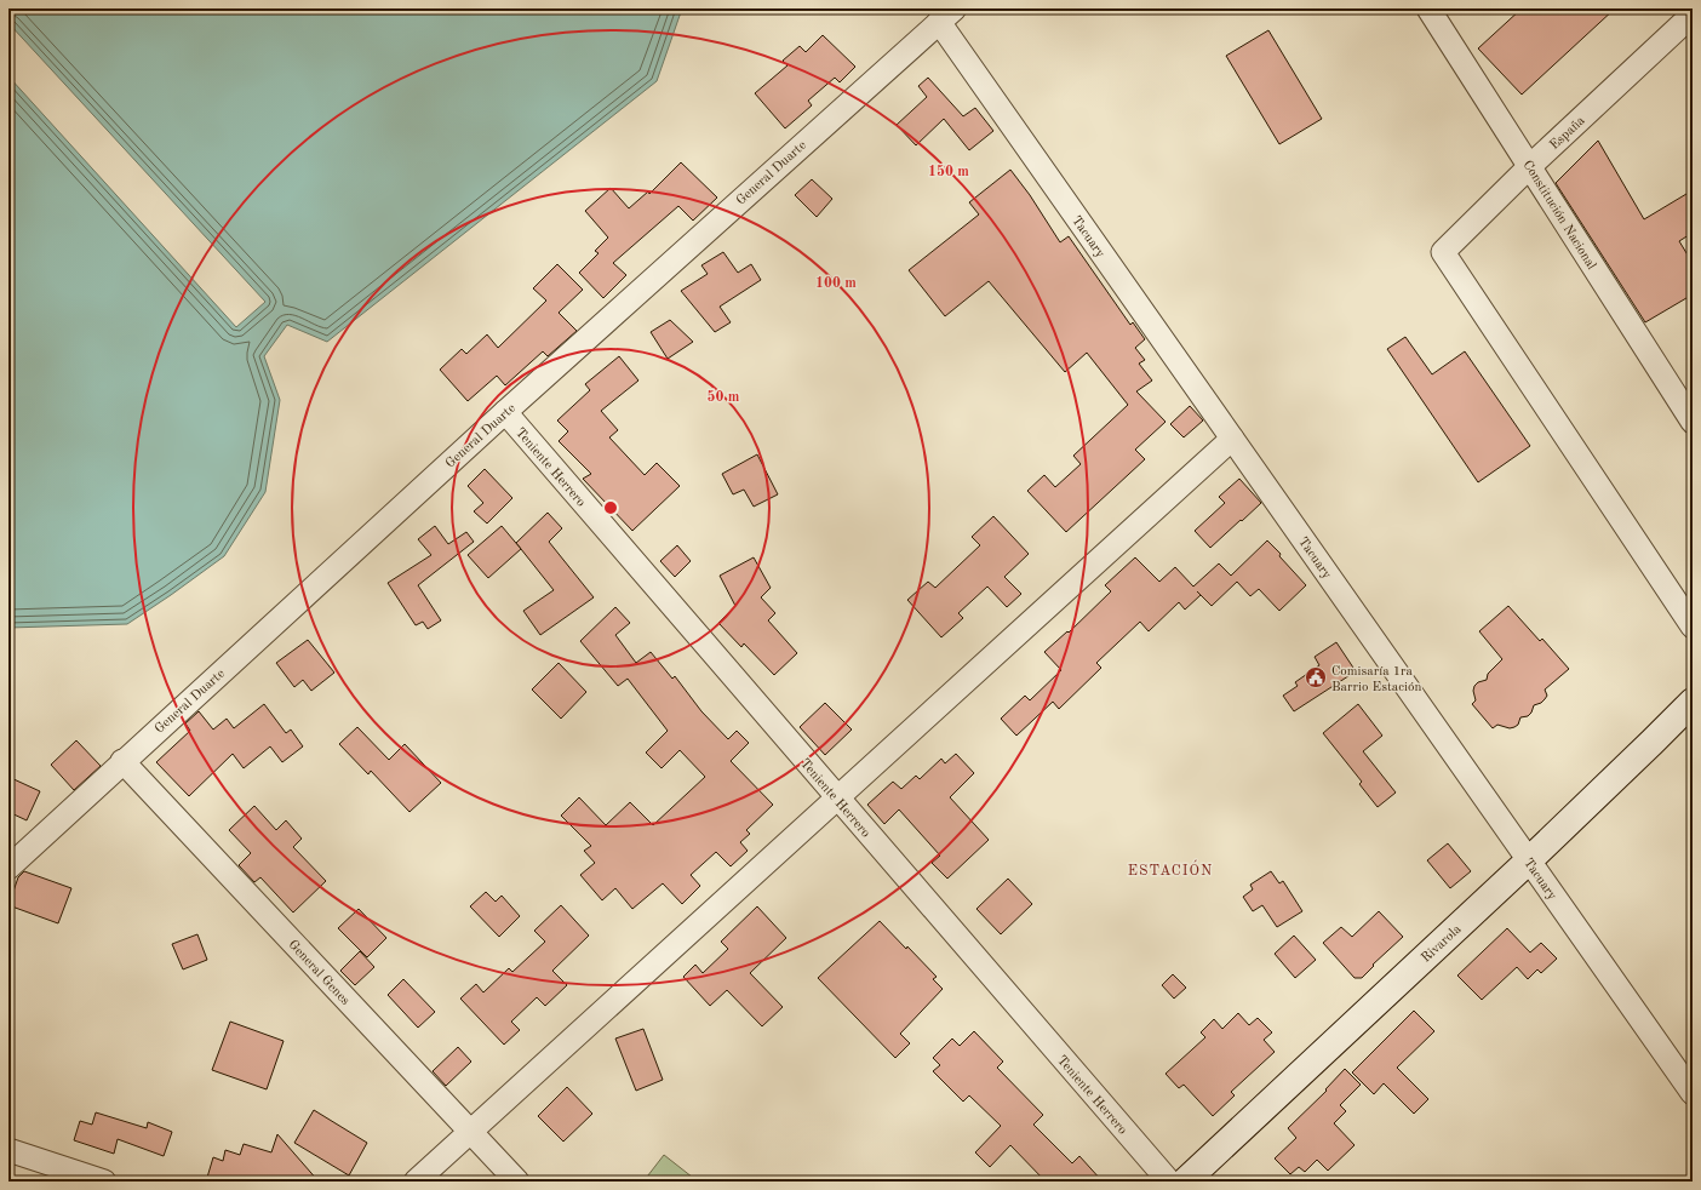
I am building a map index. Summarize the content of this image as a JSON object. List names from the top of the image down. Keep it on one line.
{"streets":{"street":["España","General Duarte","Constitución Nacional","Tacuary","Teniente Herrero","Rivarola","General Genes"]},"crossings":[["España","Constitución Nacional"],["General Duarte","Tacuary"],["General Duarte","Teniente Herrero"],["General Duarte","General Genes"],["Tacuary","Rivarola"]],"districts":["ESTACIÓN"],"places":{"public building":["Comisaría 1ra Barrio Estación"]},"rings":["150 m","100 m","50 m"]}
